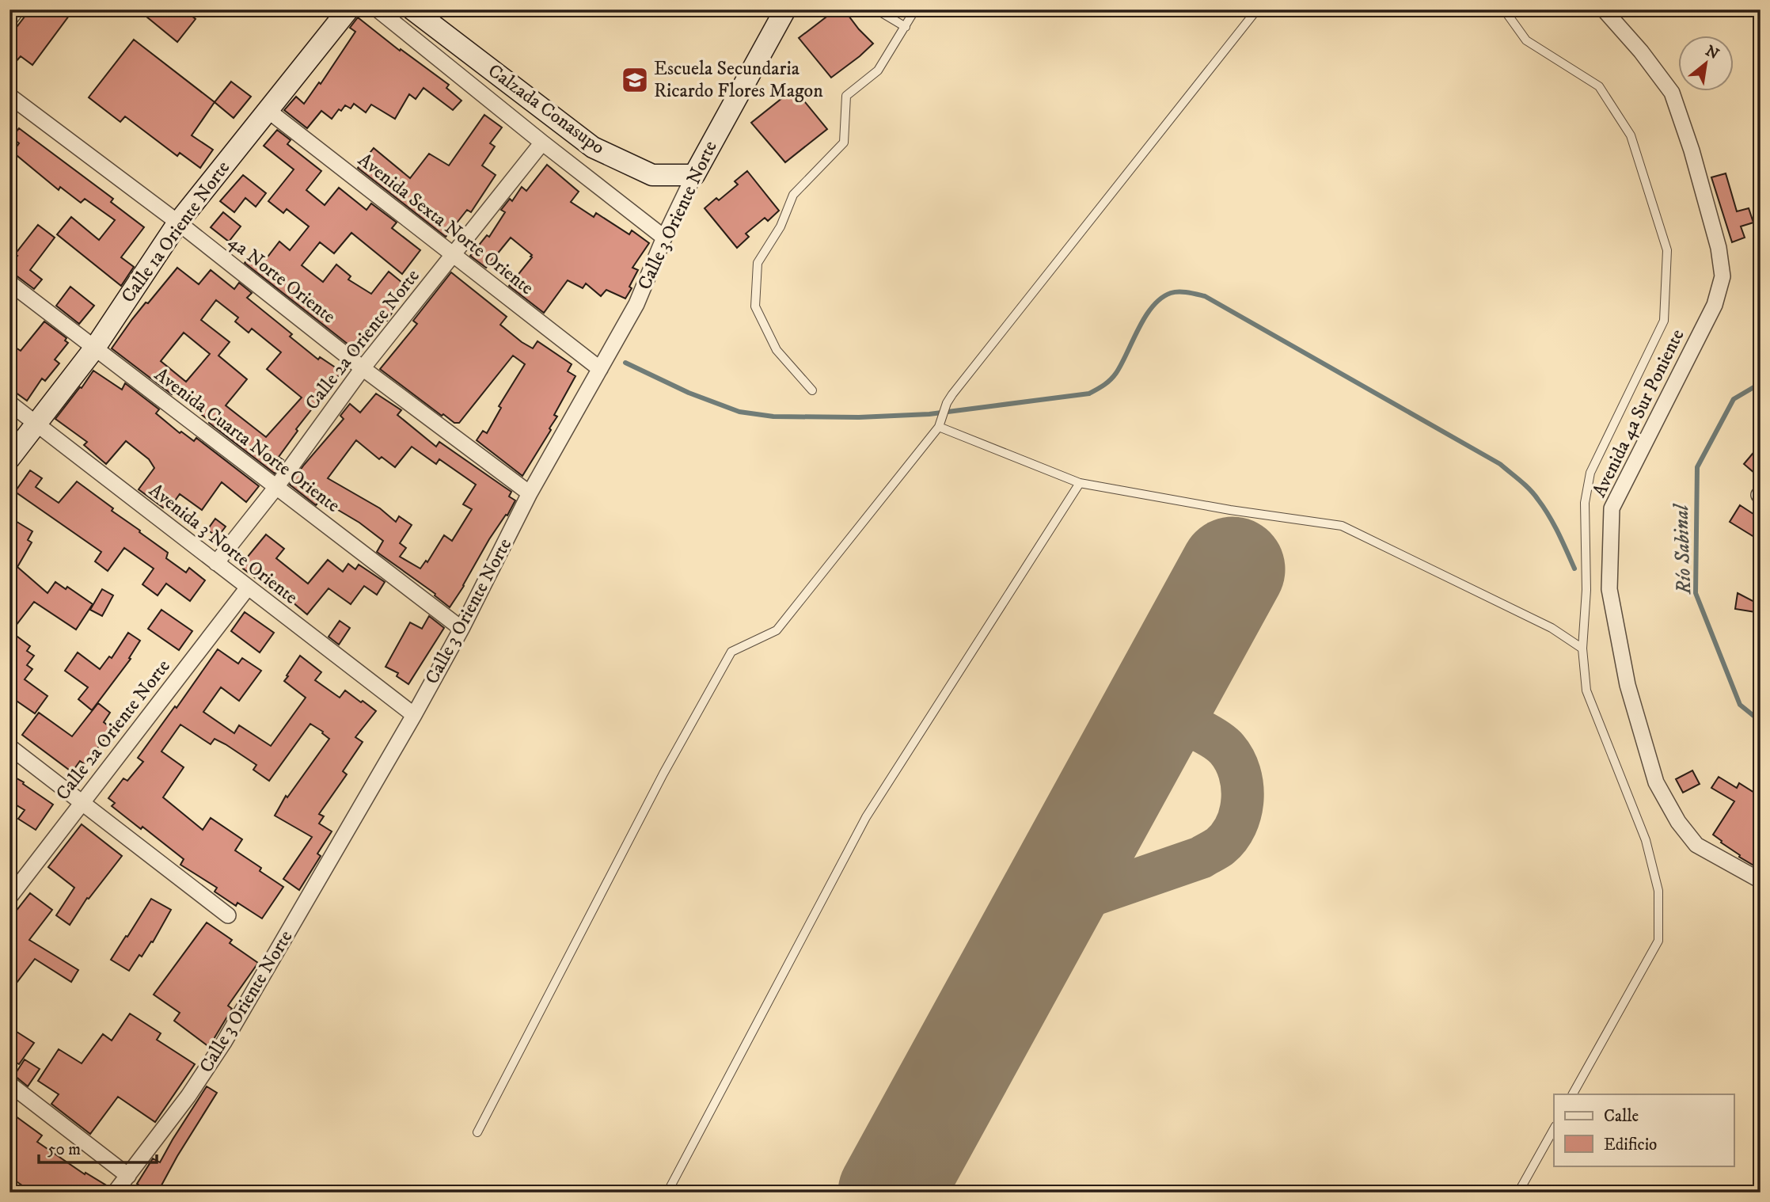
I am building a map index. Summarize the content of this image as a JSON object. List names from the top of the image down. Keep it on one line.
{"streets":{"street":["Calzada Conasupo","Calle 3 Oriente Norte","Avenida Sexta Norte Oriente","Calle 1a Oriente Norte","4a Norte Oriente","Calle 2a Oriente Norte","Avenida 4a Sur Poniente","Avenida Cuarta Norte Oriente","Avenida 3 Norte Oriente"]},"crossings":[["Calzada Conasupo","Calle 3 Oriente Norte"],["Calle 3 Oriente Norte","Avenida Sexta Norte Oriente"],["Calle 3 Oriente Norte","4a Norte Oriente"],["Calle 3 Oriente Norte","Avenida Cuarta Norte Oriente"],["Calle 3 Oriente Norte","Avenida 3 Norte Oriente"],["Avenida Sexta Norte Oriente","Calle 1a Oriente Norte"],["Avenida Sexta Norte Oriente","Calle 2a Oriente Norte"],["Calle 1a Oriente Norte","4a Norte Oriente"],["Calle 1a Oriente Norte","Avenida Cuarta Norte Oriente"],["Calle 1a Oriente Norte","Avenida 3 Norte Oriente"],["4a Norte Oriente","Calle 2a Oriente Norte"],["Calle 2a Oriente Norte","Avenida Cuarta Norte Oriente"],["Calle 2a Oriente Norte","Avenida 3 Norte Oriente"]],"water":["Río Sabinal"],"places":{"school or university":["Escuela Secundaria Ricardo Flores Magon"]},"legend":["Calle","Edificio"],"scale_bar":"50 m","north":"top right"}
